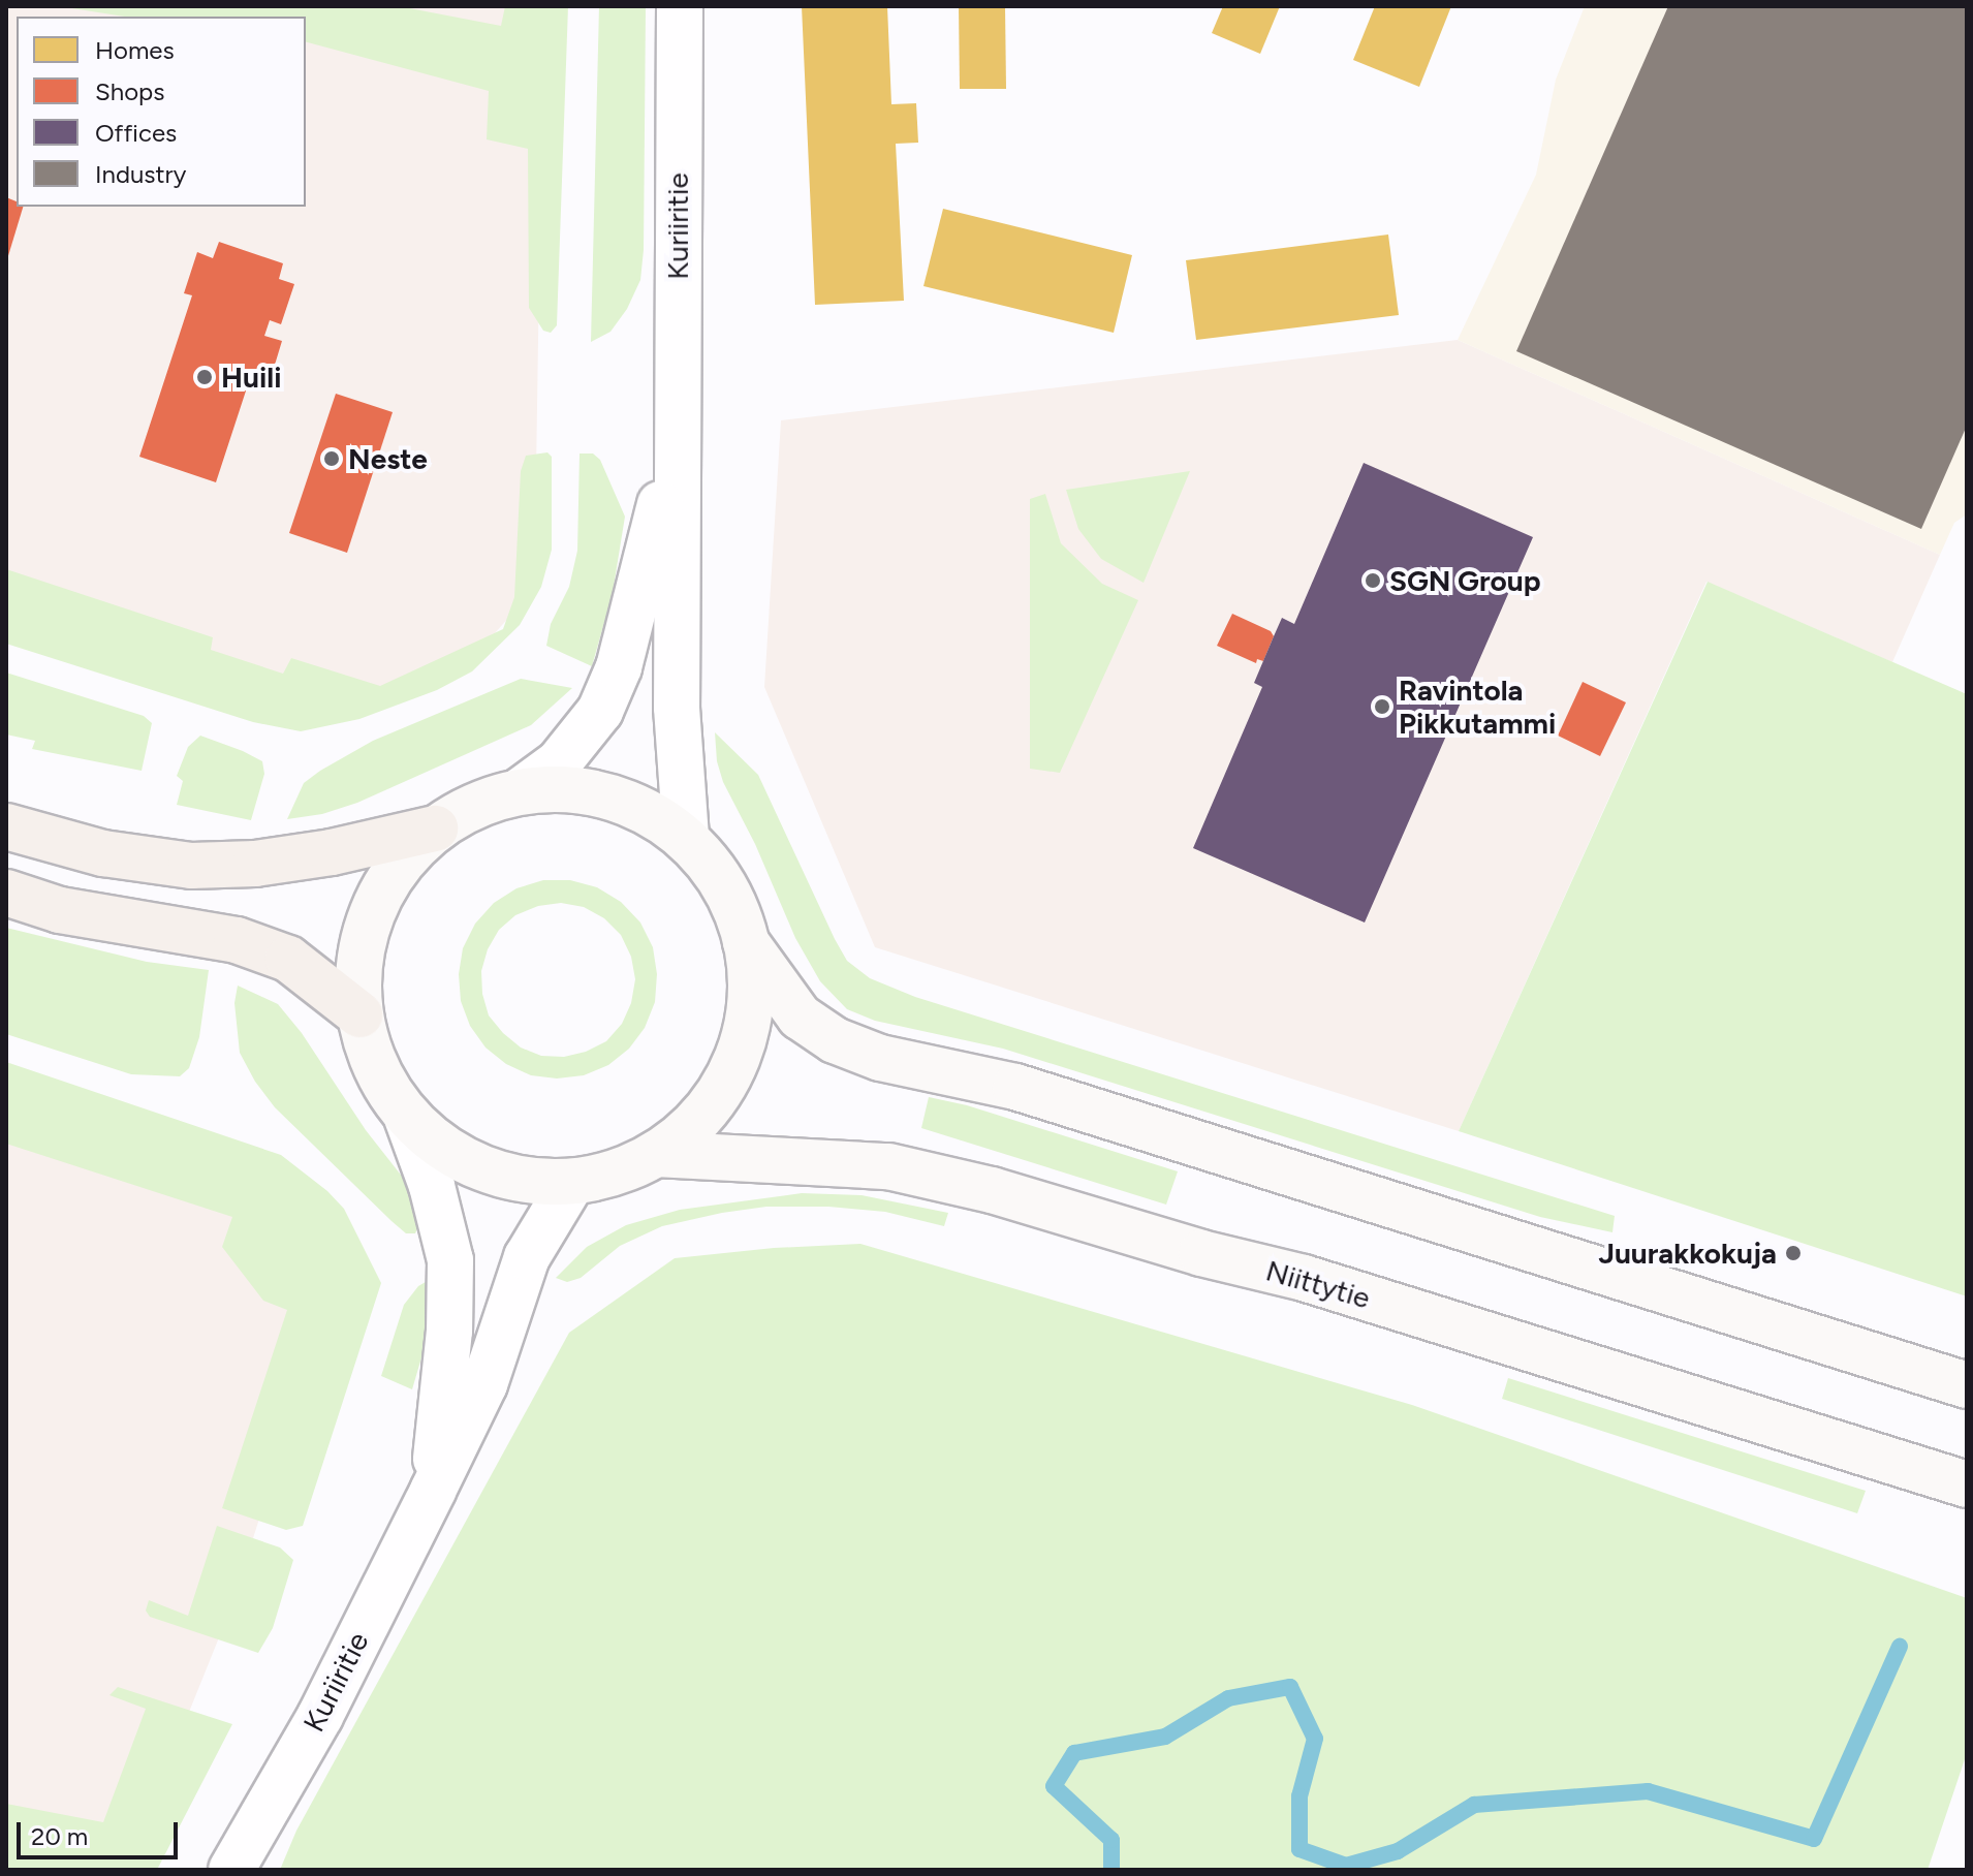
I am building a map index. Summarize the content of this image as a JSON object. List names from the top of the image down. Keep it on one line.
{"streets":{"main road":["Niittytie"],"street":["Kuriiritie"]},"places":["Huili","Neste","SGN Group","Ravintola Pikkutammi","Juurakkokuja"],"legend":["Homes","Shops","Offices","Industry"],"scale_bar":"20 m"}
